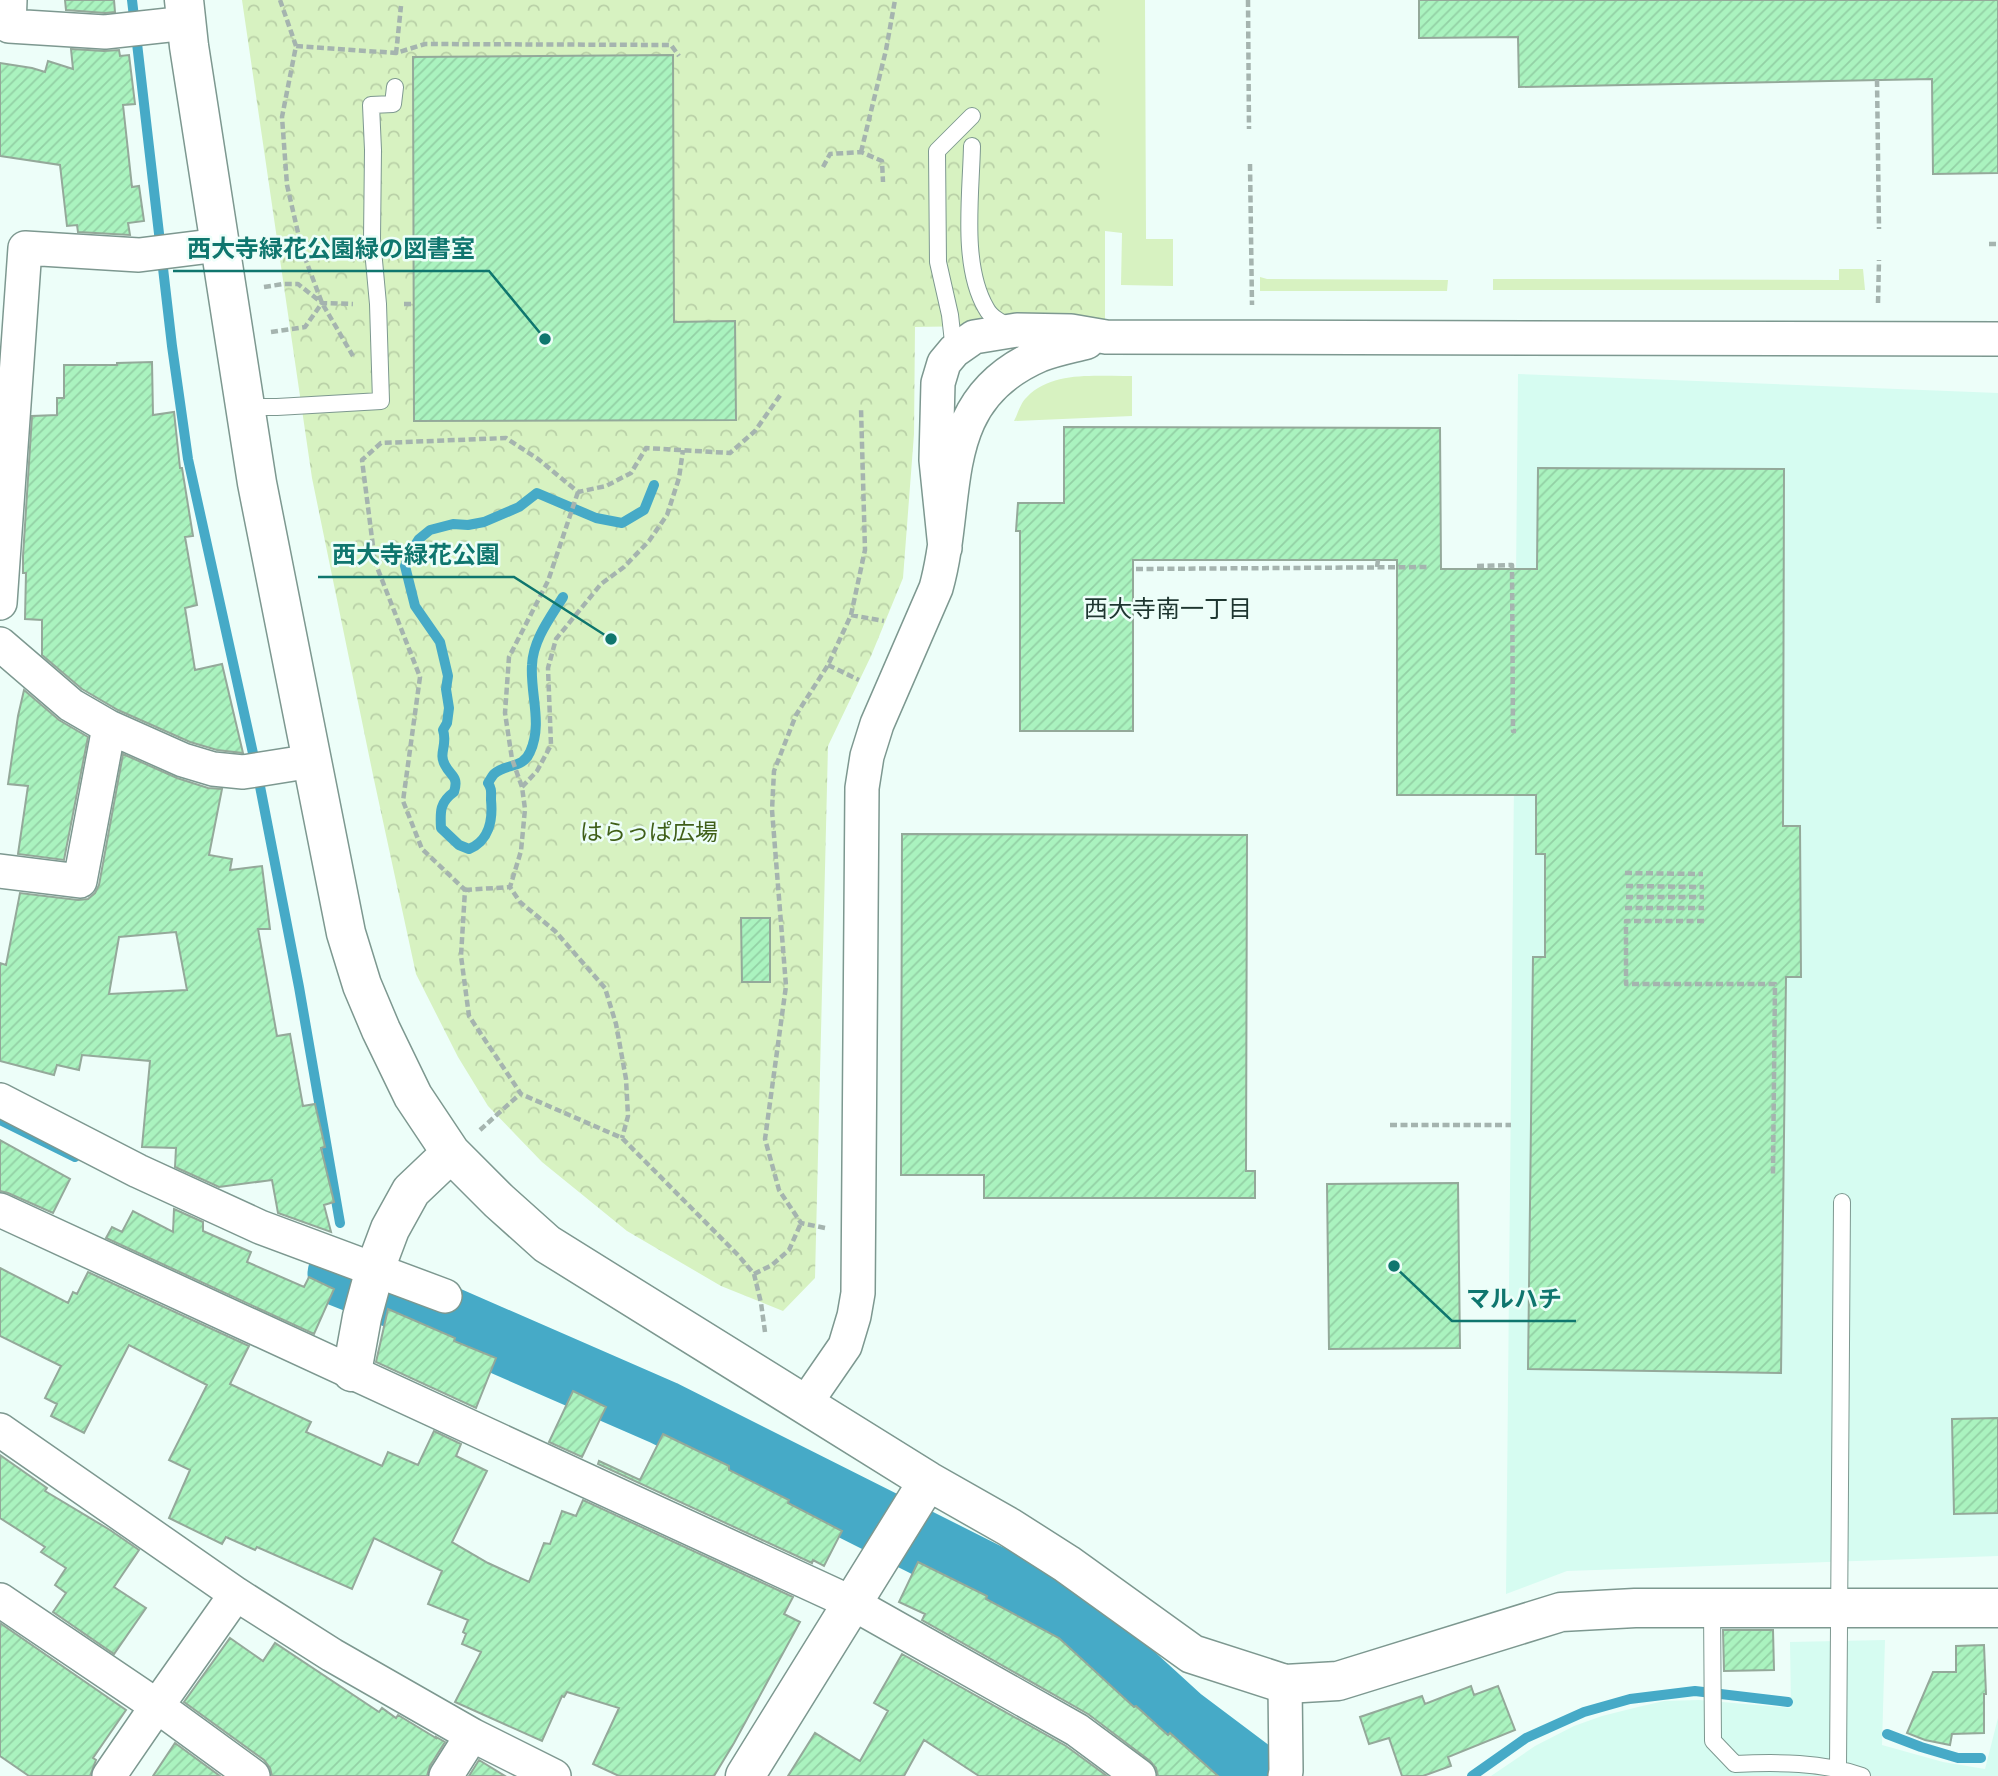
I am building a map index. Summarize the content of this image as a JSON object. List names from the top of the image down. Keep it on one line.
{"districts":["西大寺南一丁目"],"parks":["はらっぱ広場"],"places":["西大寺緑花公園緑の図書室","西大寺緑花公園","マルハチ"]}
